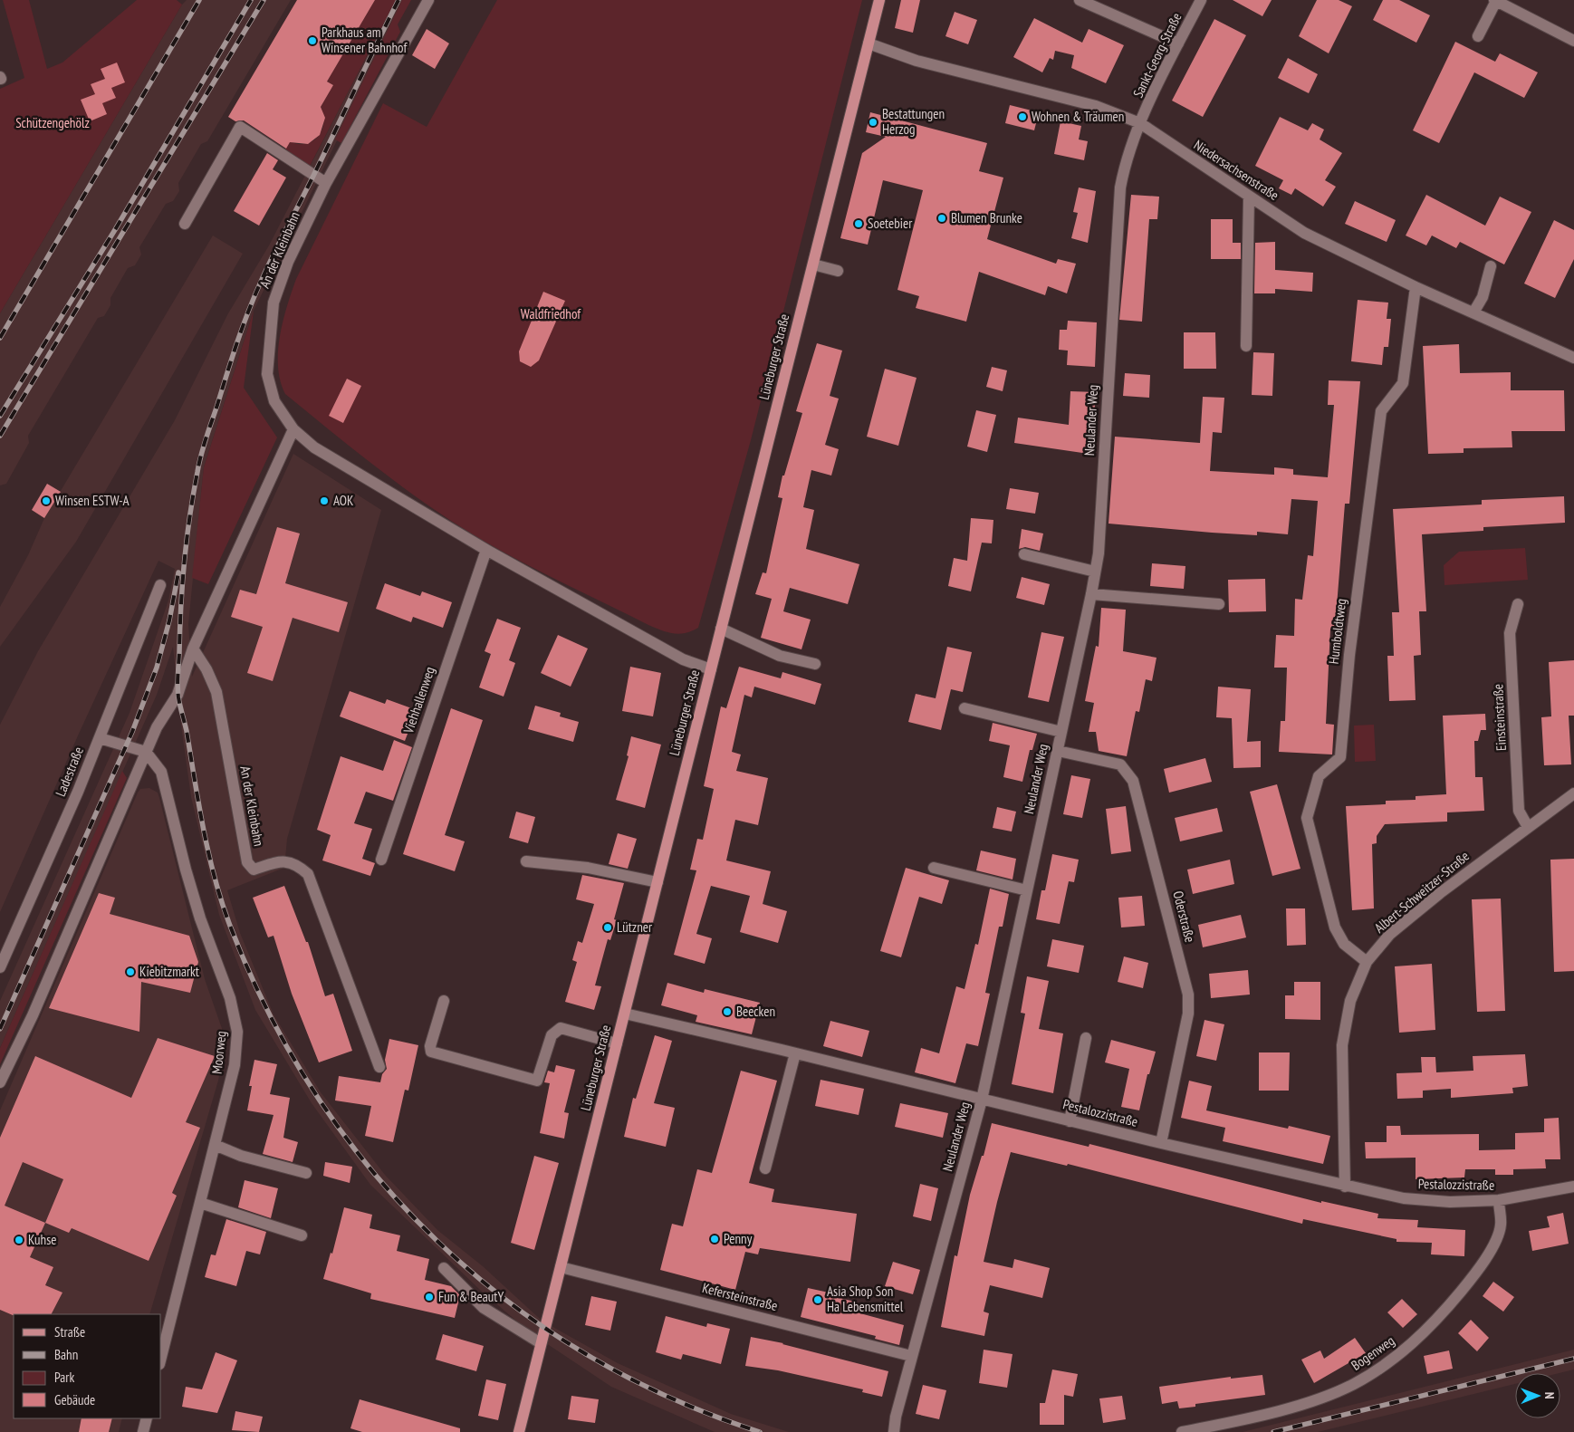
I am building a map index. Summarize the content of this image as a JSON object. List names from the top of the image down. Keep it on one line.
{"streets":{"main road":["Lüneburger Straße"],"street":["Sankt-Georg-Straße","Niedersachsenstraße","An der Kleinbahn","Neulander Weg","Humboldtweg","Viehhallenweg","Einsteinstraße","Ladestraße","Albert-Schweitzer-Straße","Oderstraße","Moorweg","Pestalozzistraße","Kefersteinstraße","Bogenweg"]},"crossings":[["Sankt-Georg-Straße","Niedersachsenstraße"],["Sankt-Georg-Straße","Neulander Weg"],["Niedersachsenstraße","Lüneburger Straße"],["Niedersachsenstraße","Neulander Weg"],["Niedersachsenstraße","Humboldtweg"],["Lüneburger Straße","Pestalozzistraße"],["Lüneburger Straße","Kefersteinstraße"],["Neulander Weg","Oderstraße"],["Neulander Weg","Pestalozzistraße"],["Neulander Weg","Kefersteinstraße"],["Humboldtweg","Albert-Schweitzer-Straße"],["Einsteinstraße","Albert-Schweitzer-Straße"],["Albert-Schweitzer-Straße","Pestalozzistraße"],["Oderstraße","Pestalozzistraße"],["Pestalozzistraße","Bogenweg"]],"parks":["Schützengehölz","Waldfriedhof"],"places":["Parkhaus am Winsener Bahnhof","Wohnen & Träumen","Bestattungen Herzog","Blumen Brunke","Soetebier","Winsen ESTW-A","AOK","Lützner","Kiebitzmarkt","Beecken","Penny","Kuhse","Fun & BeautY","Asia Shop Son Ha Lebensmittel"],"legend":["Straße","Bahn","Park","Gebäude"],"north":"right"}
